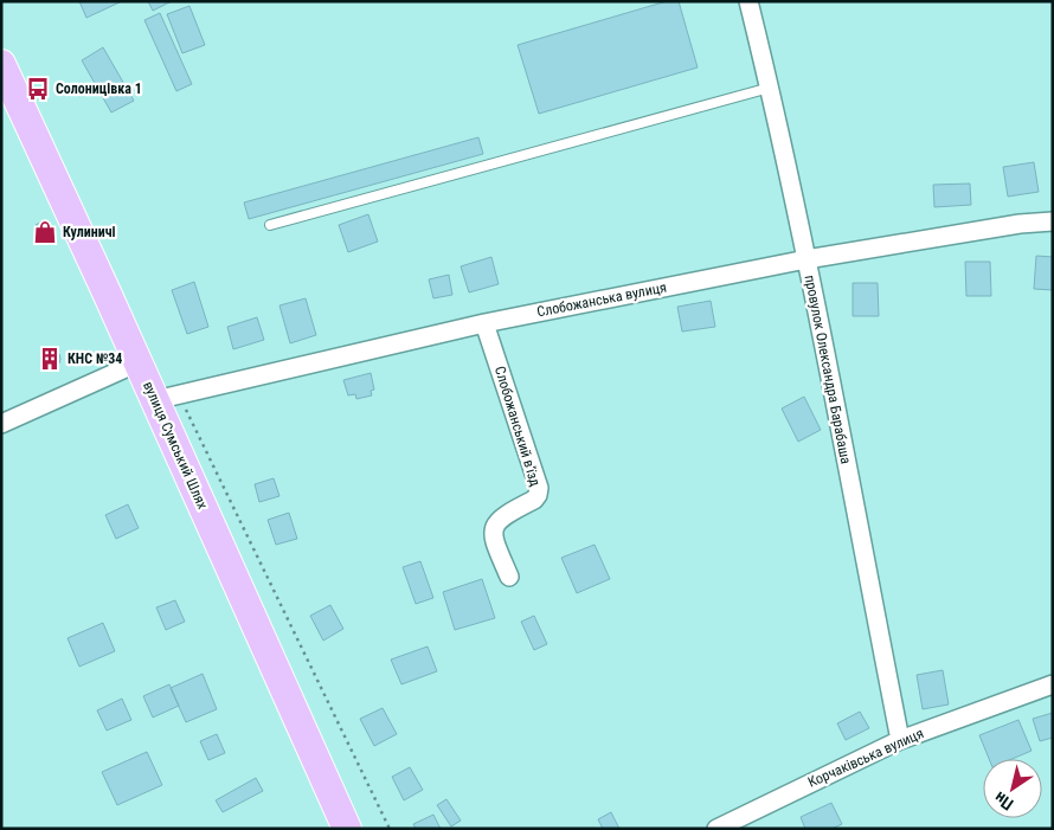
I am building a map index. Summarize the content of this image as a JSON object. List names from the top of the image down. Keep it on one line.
{"streets":{"main road":["вулиця Сумський Шлях"],"street":["Слобожанська вулиця","провулок Олександра Барабаша","Слобожанський в'їзд","Корчаківська вулиця"]},"crossings":[["Слобожанська вулиця","провулок Олександра Барабаша"],["Слобожанська вулиця","Слобожанський в'їзд"],["Слобожанська вулиця","вулиця Сумський Шлях"],["провулок Олександра Барабаша","Корчаківська вулиця"]],"places":{"bus stop":["Солоницівка 1"],"shop":["Кулиничі"],"building":["КНС №34"]},"north":"bottom left"}
